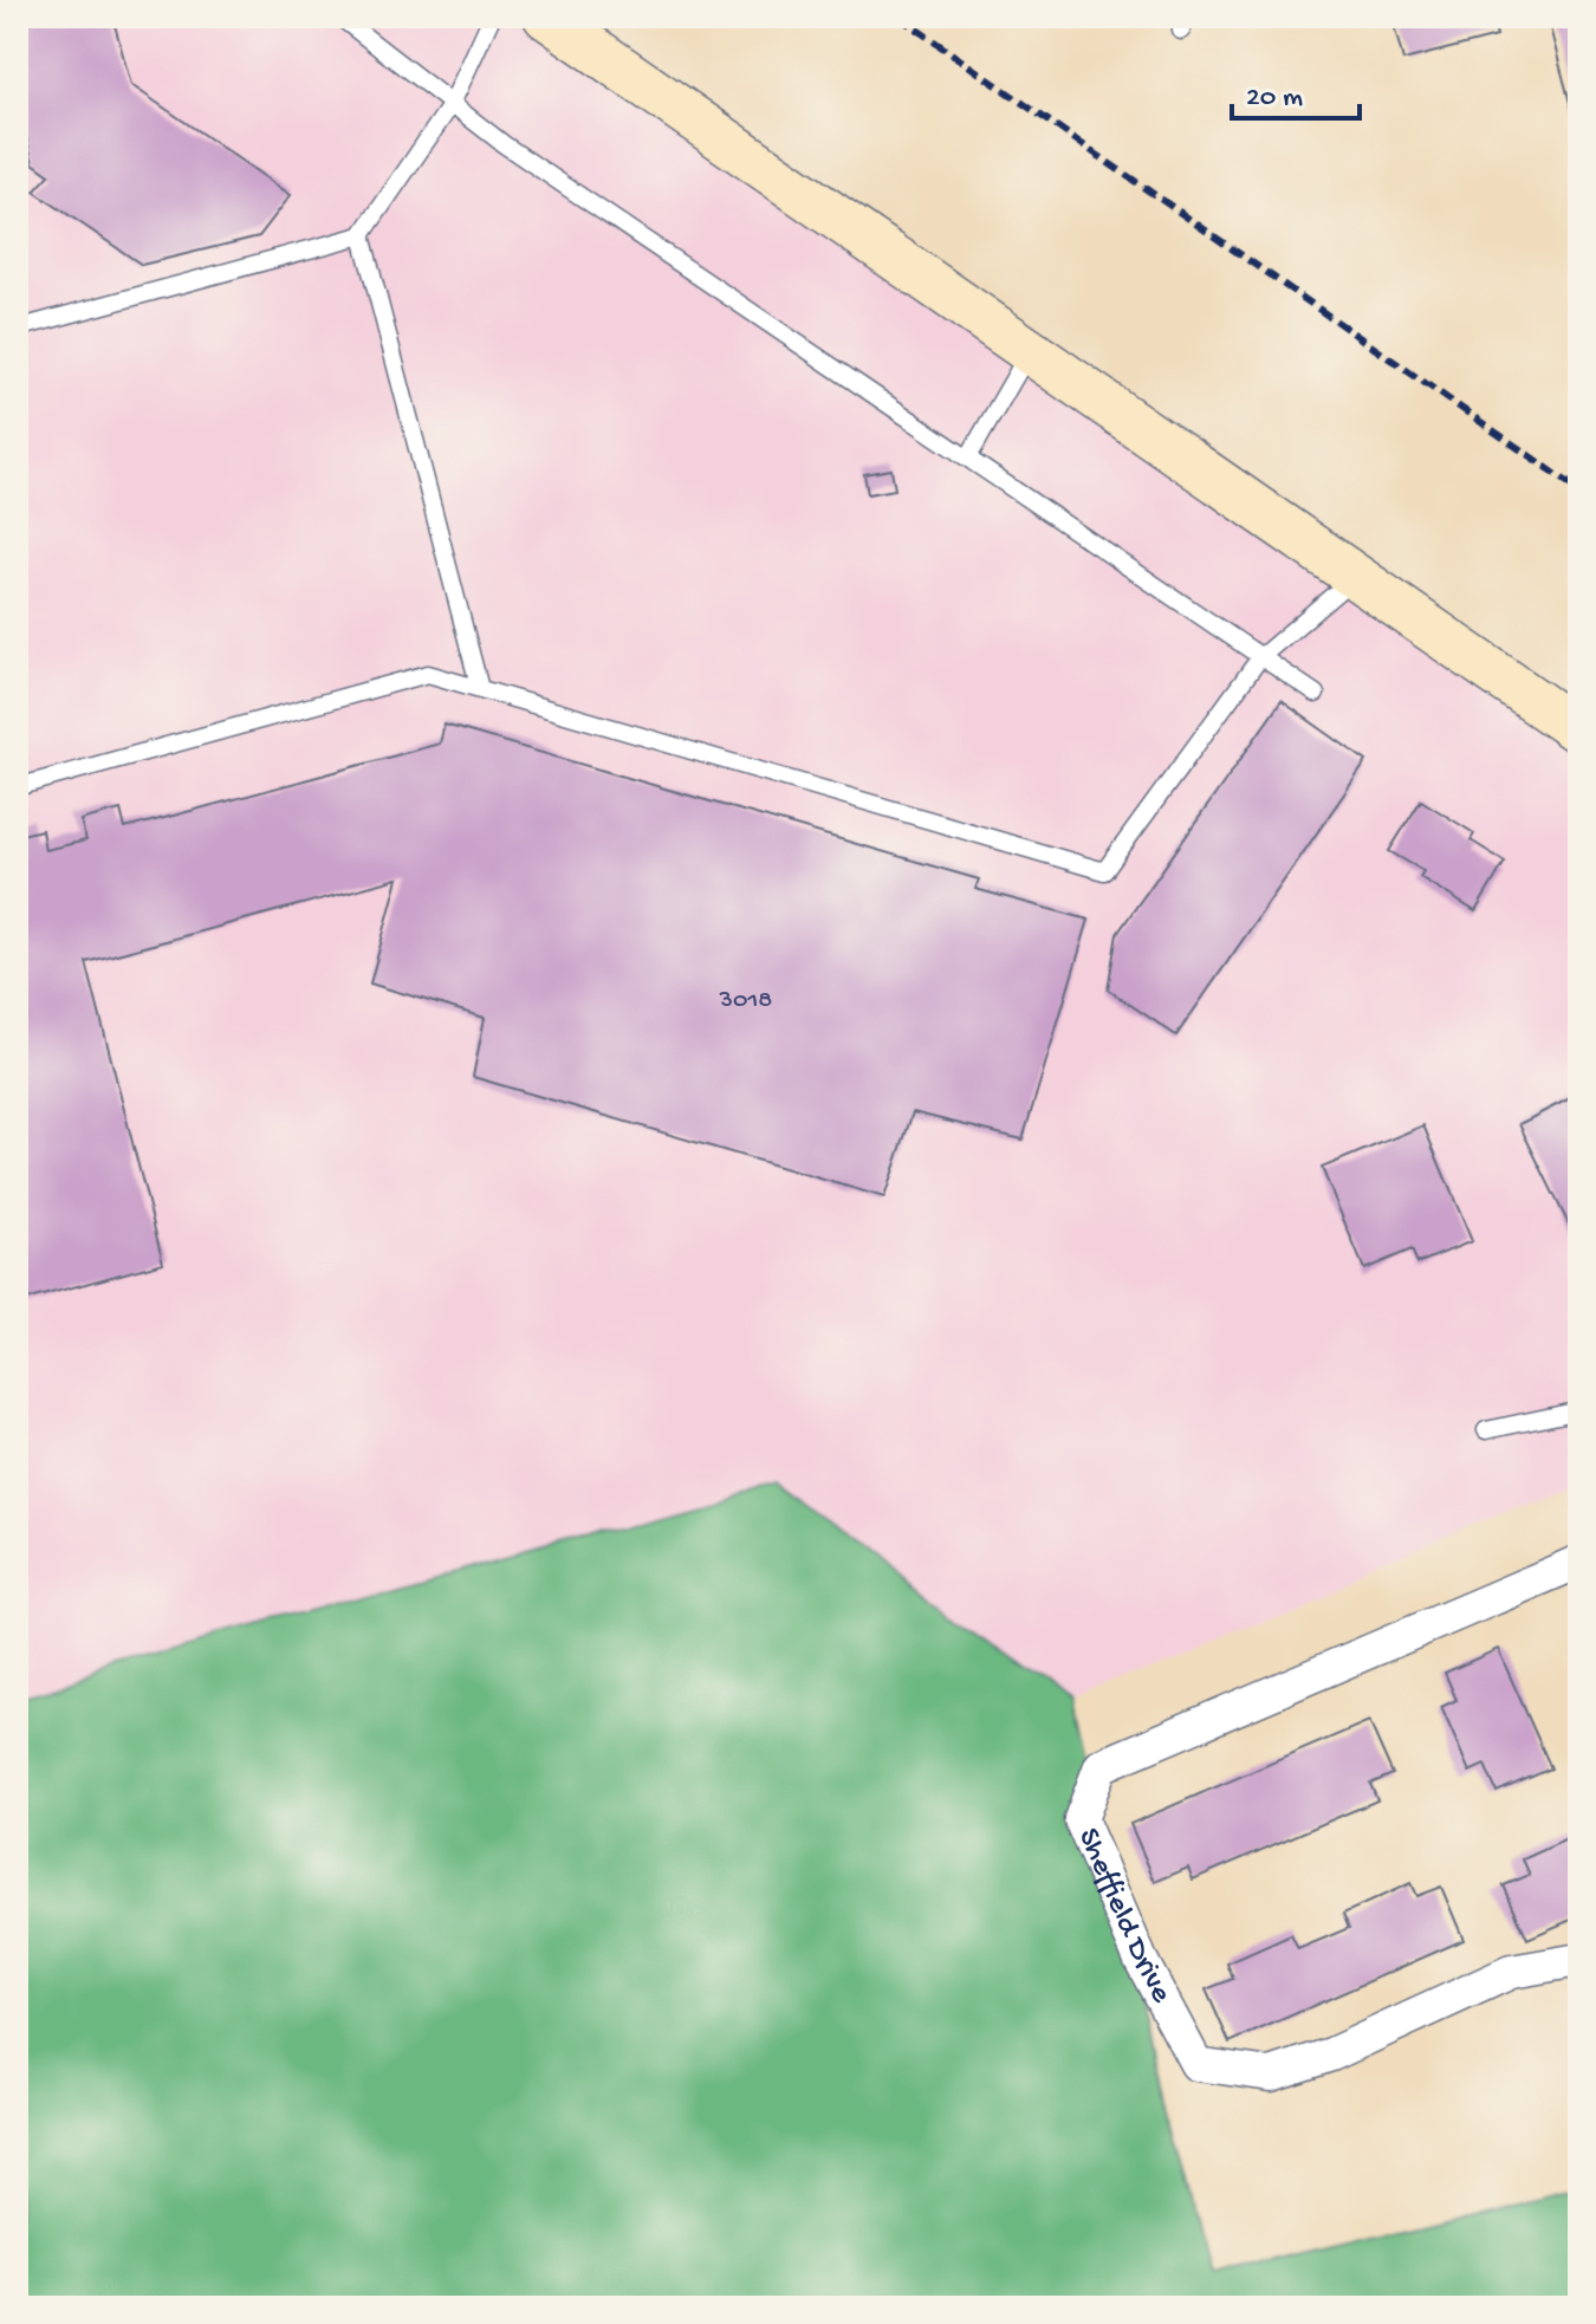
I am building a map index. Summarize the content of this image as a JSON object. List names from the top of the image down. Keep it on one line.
{"streets":{"street":["Sheffield Drive"]},"house_numbers":["3018"],"scale_bar":"20 m"}
